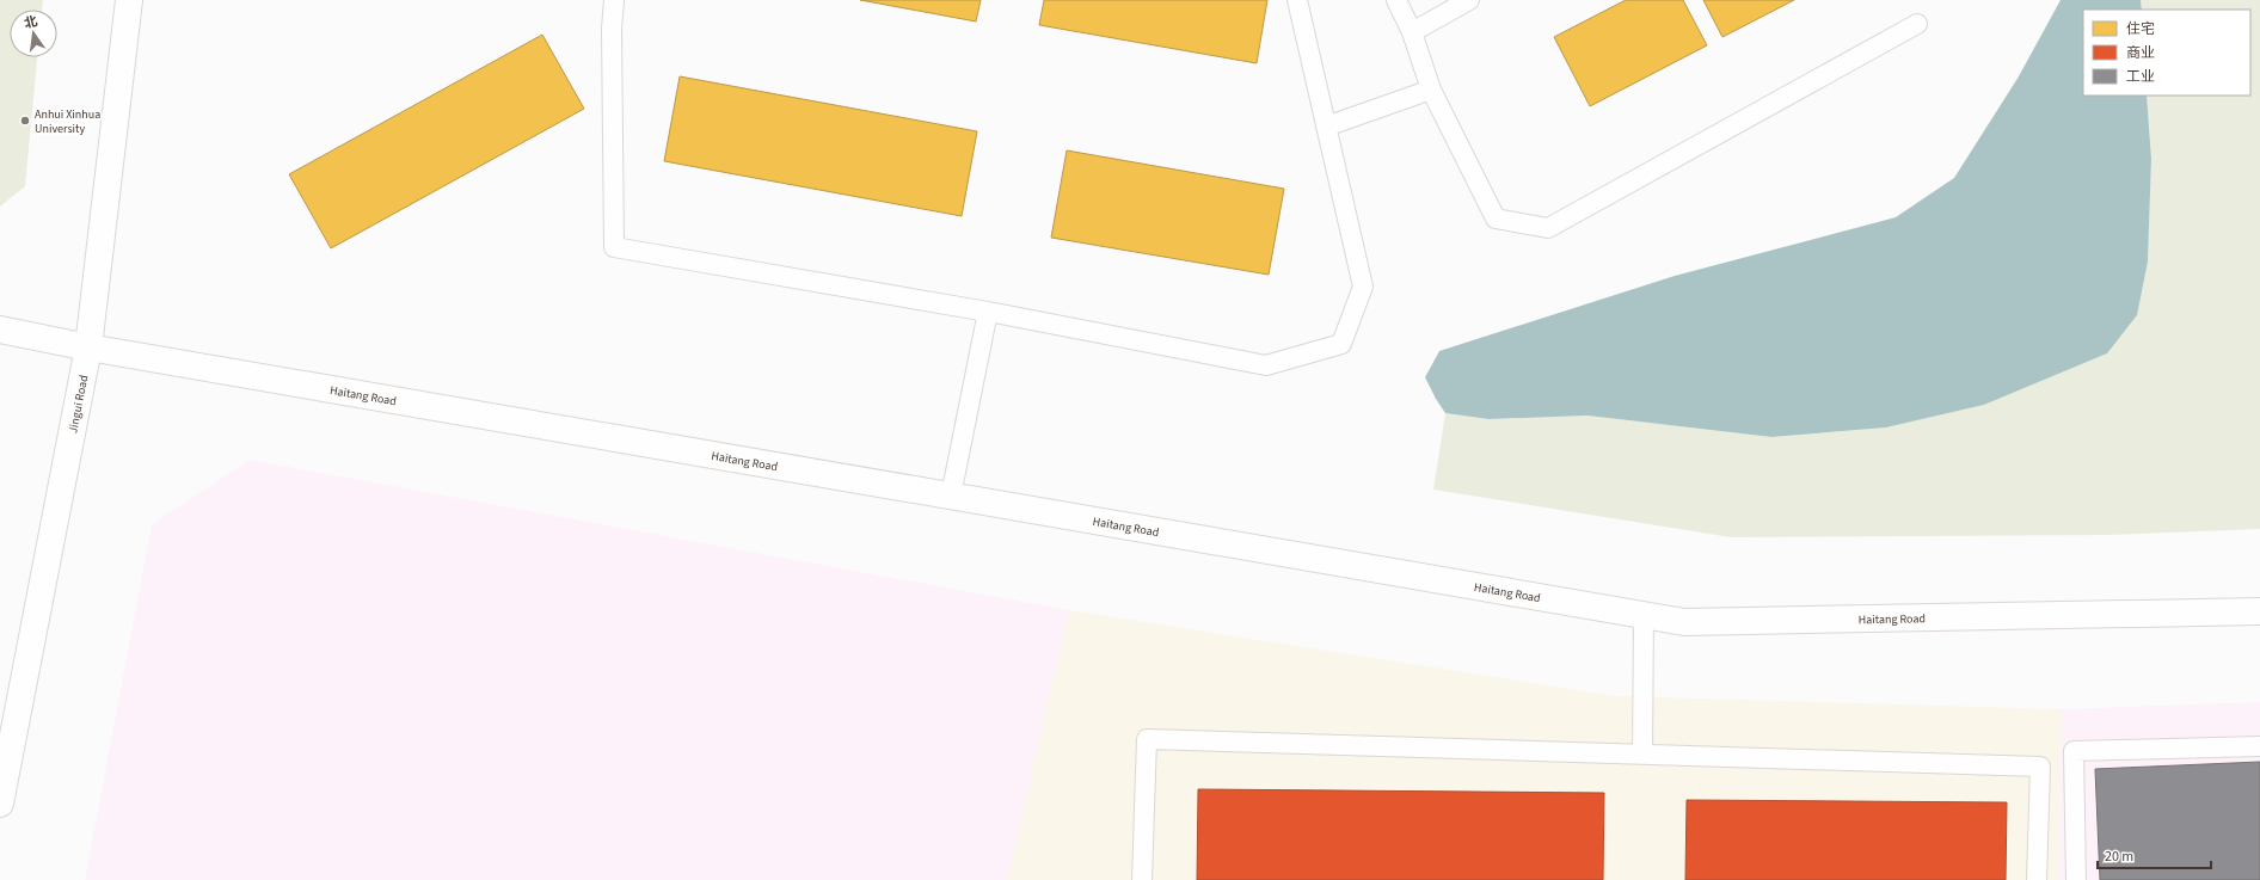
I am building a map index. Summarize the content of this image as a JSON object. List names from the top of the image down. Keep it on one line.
{"streets":{"street":["Haitang Road","Jingui Road"]},"crossings":[["Haitang Road","Jingui Road"]],"places":["Anhui Xinhua University"],"legend":["住宅","商业","工业"],"scale_bar":"20 m","north":"top"}
